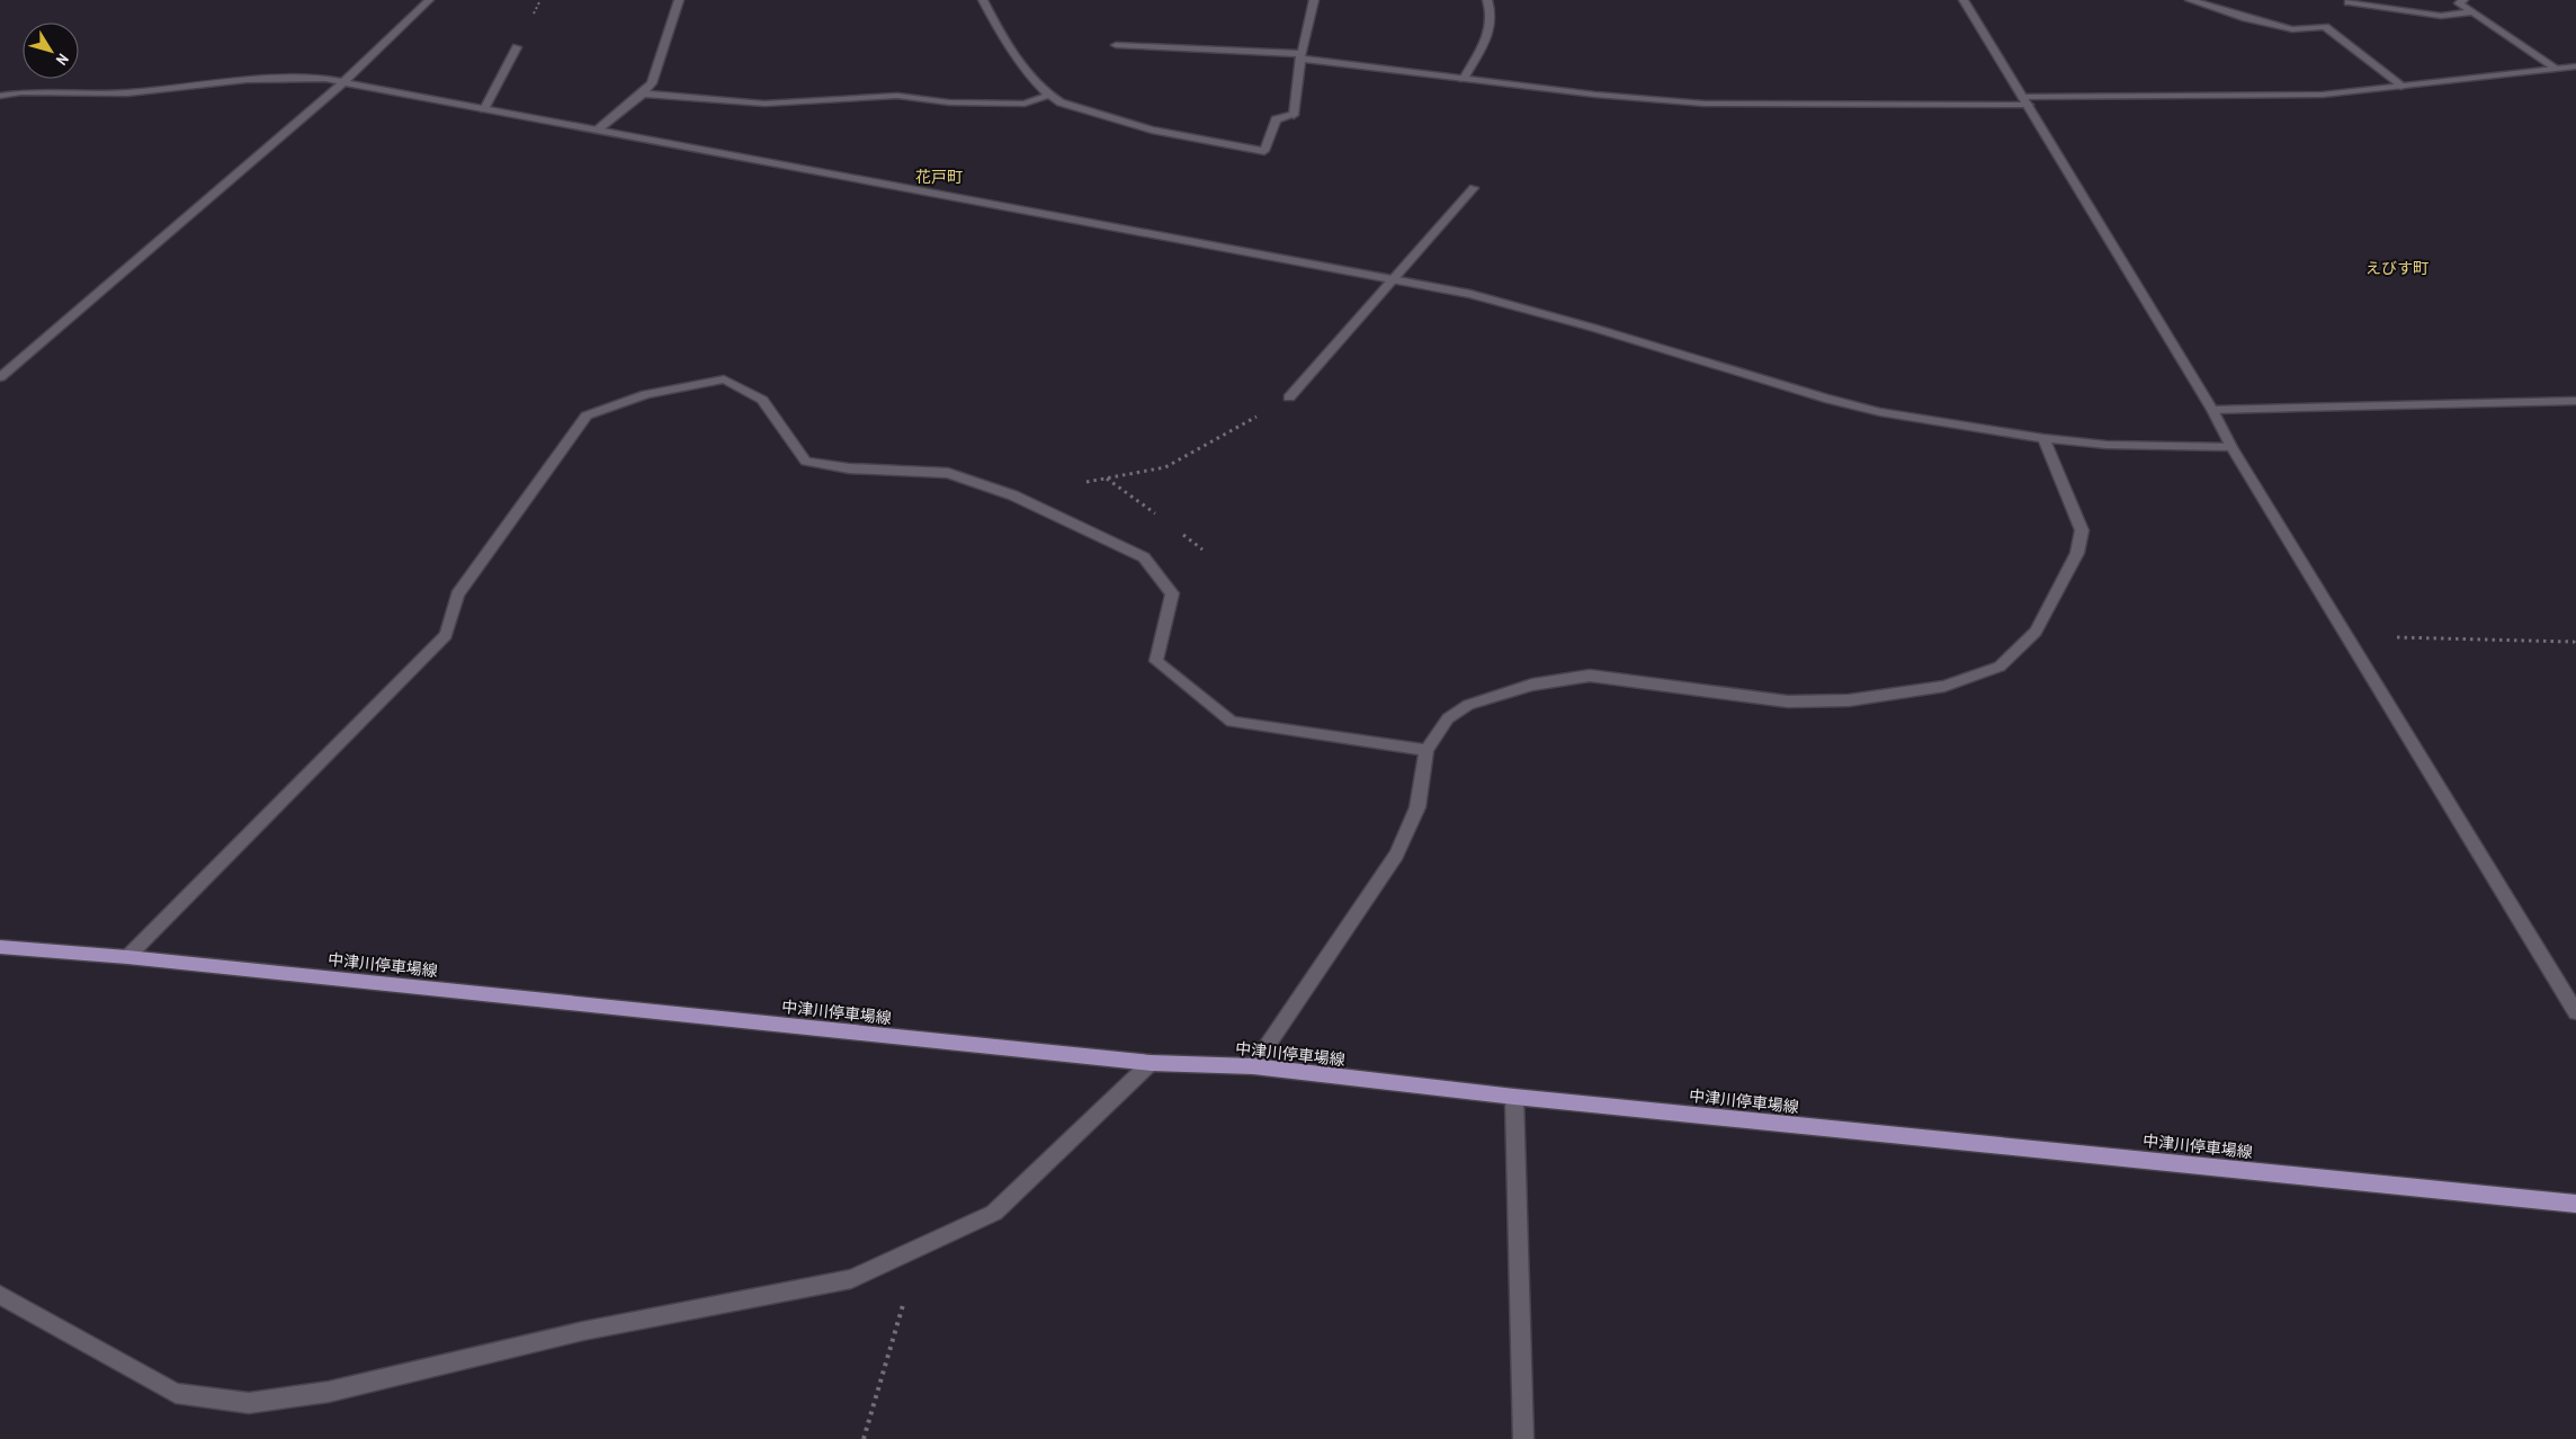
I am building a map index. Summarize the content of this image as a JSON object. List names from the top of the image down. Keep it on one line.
{"streets":{"main road":["中津川停車場線"]},"districts":["花戸町","えびす町"],"north":"bottom right"}
